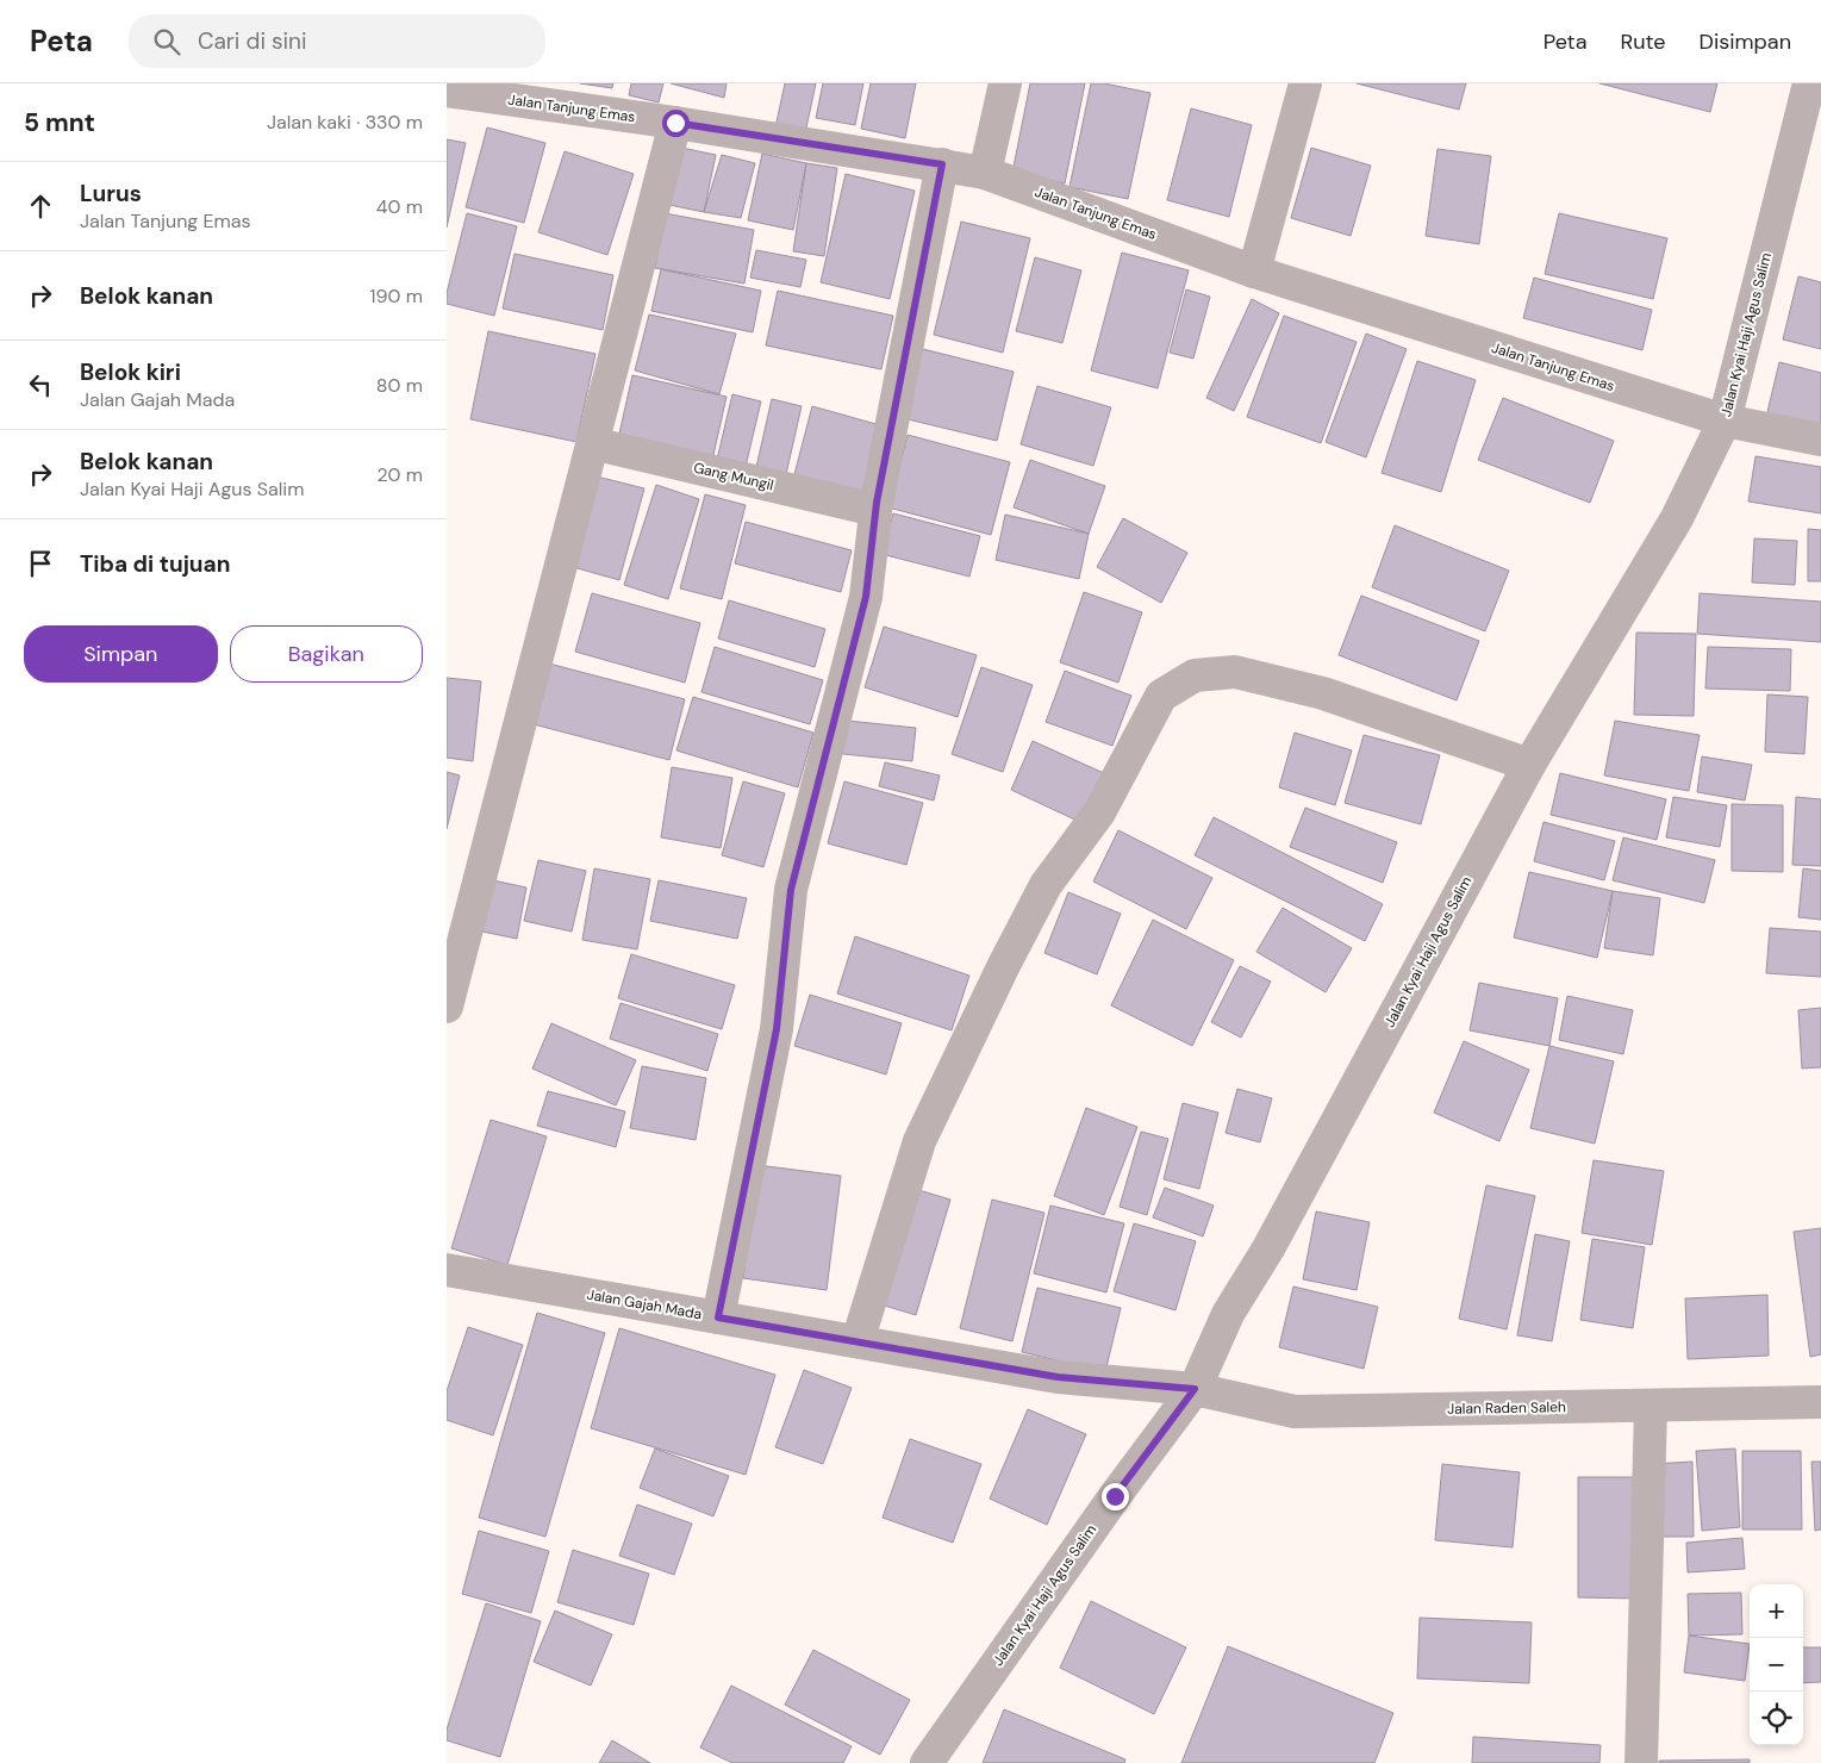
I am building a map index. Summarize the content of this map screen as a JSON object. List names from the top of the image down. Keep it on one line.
{"streets":{"street":["Jalan Tanjung Emas","Jalan Kyai Haji Agus Salim","Gang Mungil","Jalan Gajah Mada","Jalan Raden Saleh"]},"crossings":[["Jalan Tanjung Emas","Jalan Kyai Haji Agus Salim"],["Jalan Kyai Haji Agus Salim","Jalan Gajah Mada"],["Jalan Kyai Haji Agus Salim","Jalan Raden Saleh"],["Jalan Gajah Mada","Jalan Raden Saleh"]],"page":{"header":"Peta","search":"Cari di sini","nav":["Peta","Rute","Disimpan"],"heading":["5 mnt","Jalan kaki · 330 m"],"list":[["Lurus","Jalan Tanjung Emas","40 m"],["Belok kanan","190 m"],["Belok kiri","Jalan Gajah Mada","80 m"],["Belok kanan","Jalan Kyai Haji Agus Salim","20 m"],"Tiba di tujuan"],"buttons":["Simpan","Bagikan"],"map_buttons":["+","−"]}}
